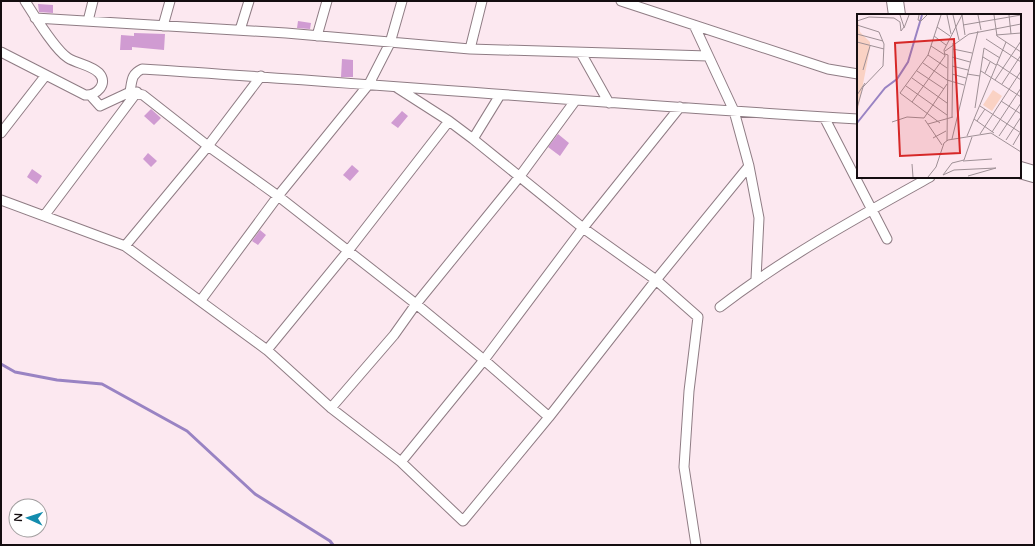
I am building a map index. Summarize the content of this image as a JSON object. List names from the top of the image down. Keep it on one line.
{"north":"left"}
